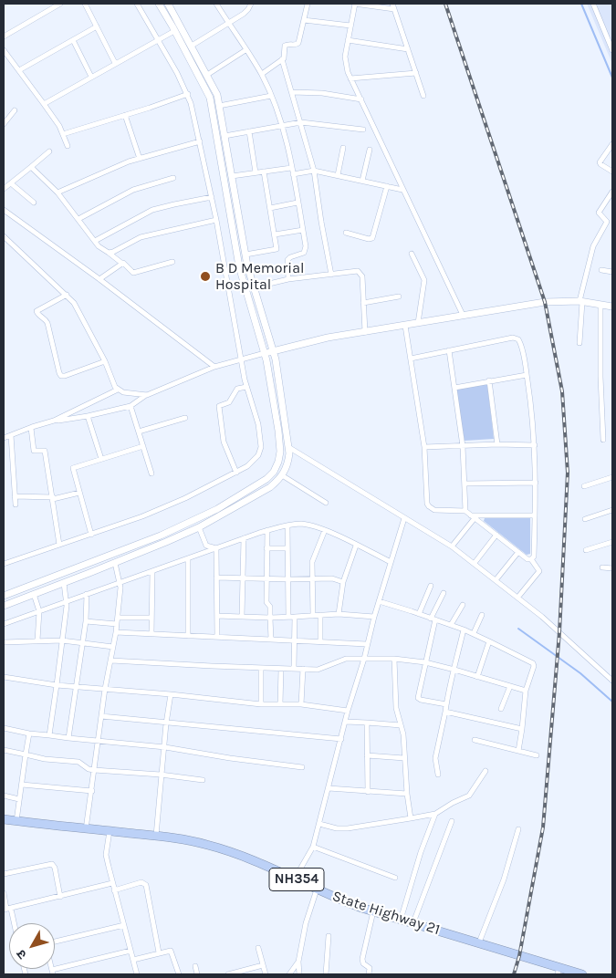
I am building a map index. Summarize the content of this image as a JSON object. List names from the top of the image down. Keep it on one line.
{"streets":{"highway":["NH354","State Highway 21"]},"places":["B D Memorial Hospital"],"north":"bottom left"}
